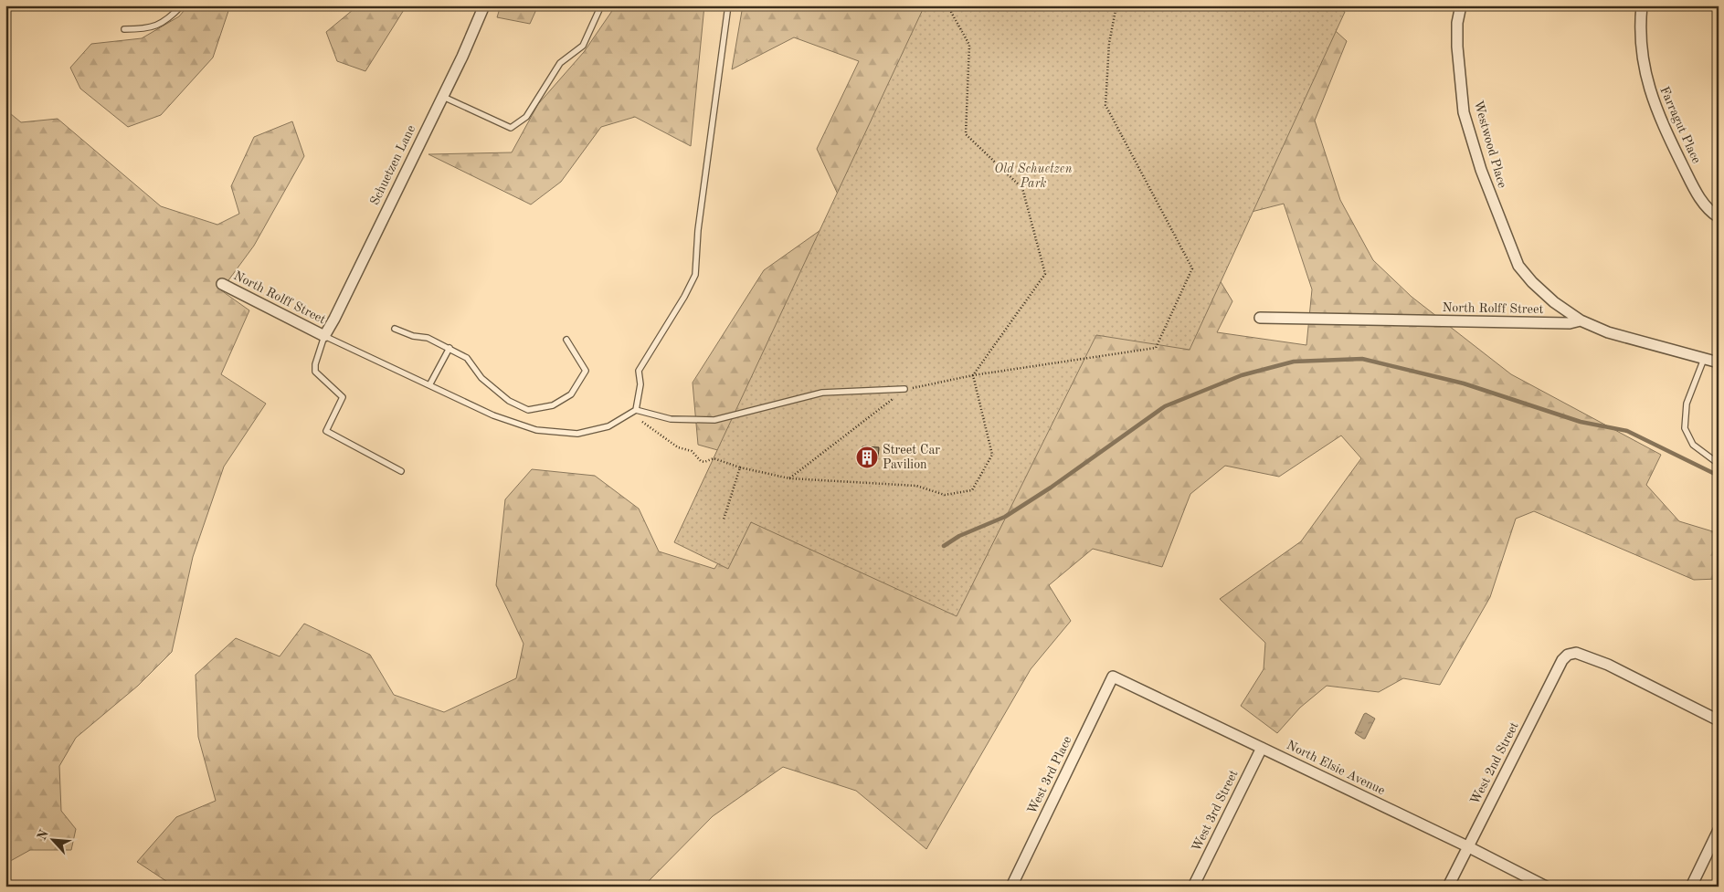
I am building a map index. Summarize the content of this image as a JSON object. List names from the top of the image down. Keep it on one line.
{"streets":{"street":["Farragut Place","Westwood Place","Schuetzen Lane","North Rolff Street","West 2nd Street","North Elsie Avenue","West 3rd Place","West 3rd Street"]},"crossings":[["Westwood Place","North Rolff Street"],["Schuetzen Lane","North Rolff Street"],["West 2nd Street","North Elsie Avenue"],["North Elsie Avenue","West 3rd Place"],["North Elsie Avenue","West 3rd Street"]],"parks":["Old Schuetzen Park"],"places":{"building":["Street Car Pavilion"]},"north":"top left"}
